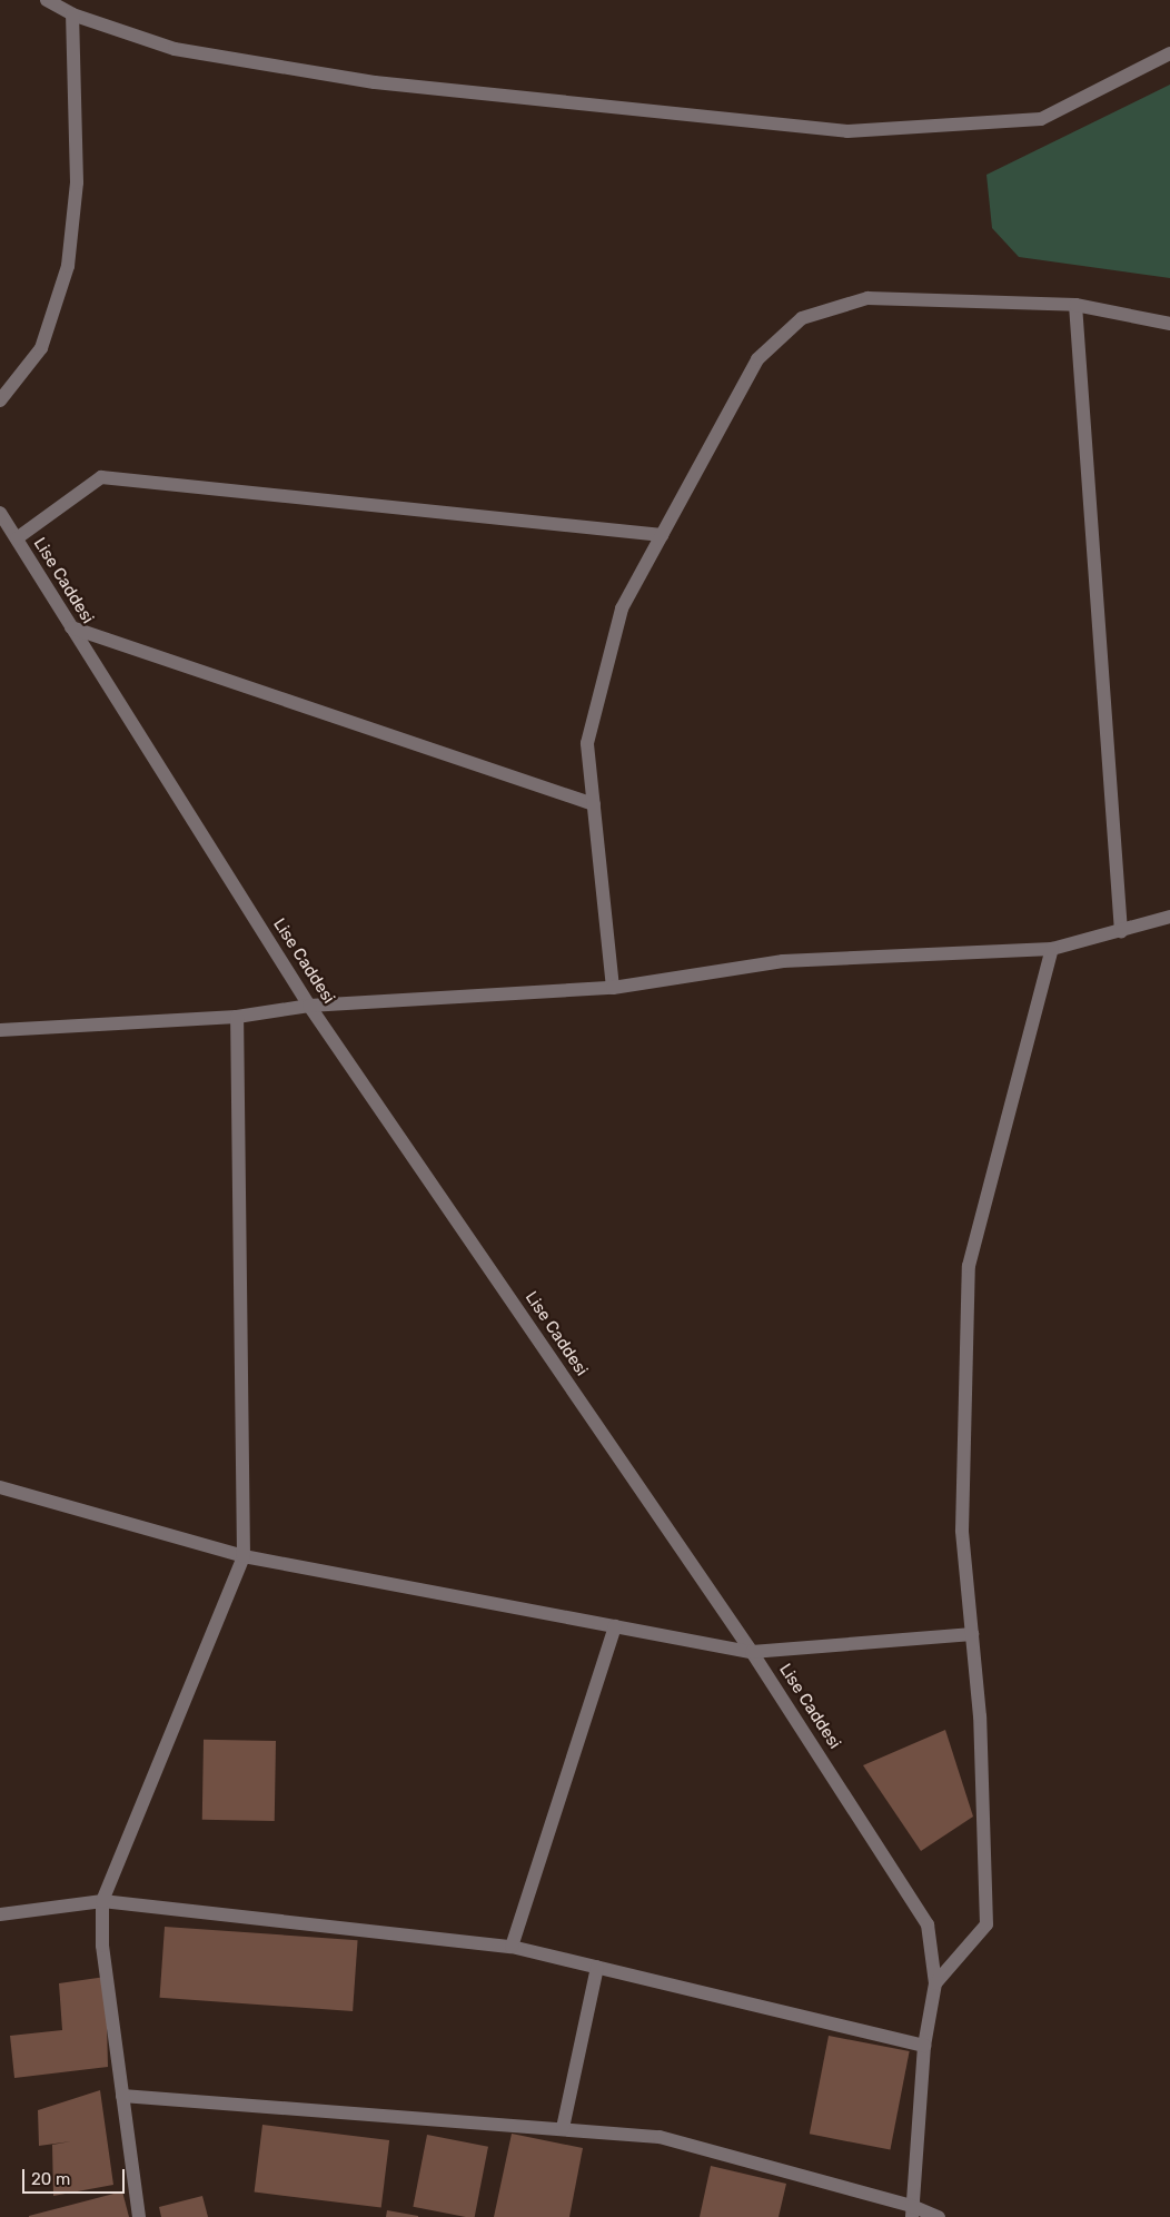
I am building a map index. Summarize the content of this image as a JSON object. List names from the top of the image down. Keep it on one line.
{"streets":{"street":["Lise Caddesi"]},"scale_bar":"20 m"}
